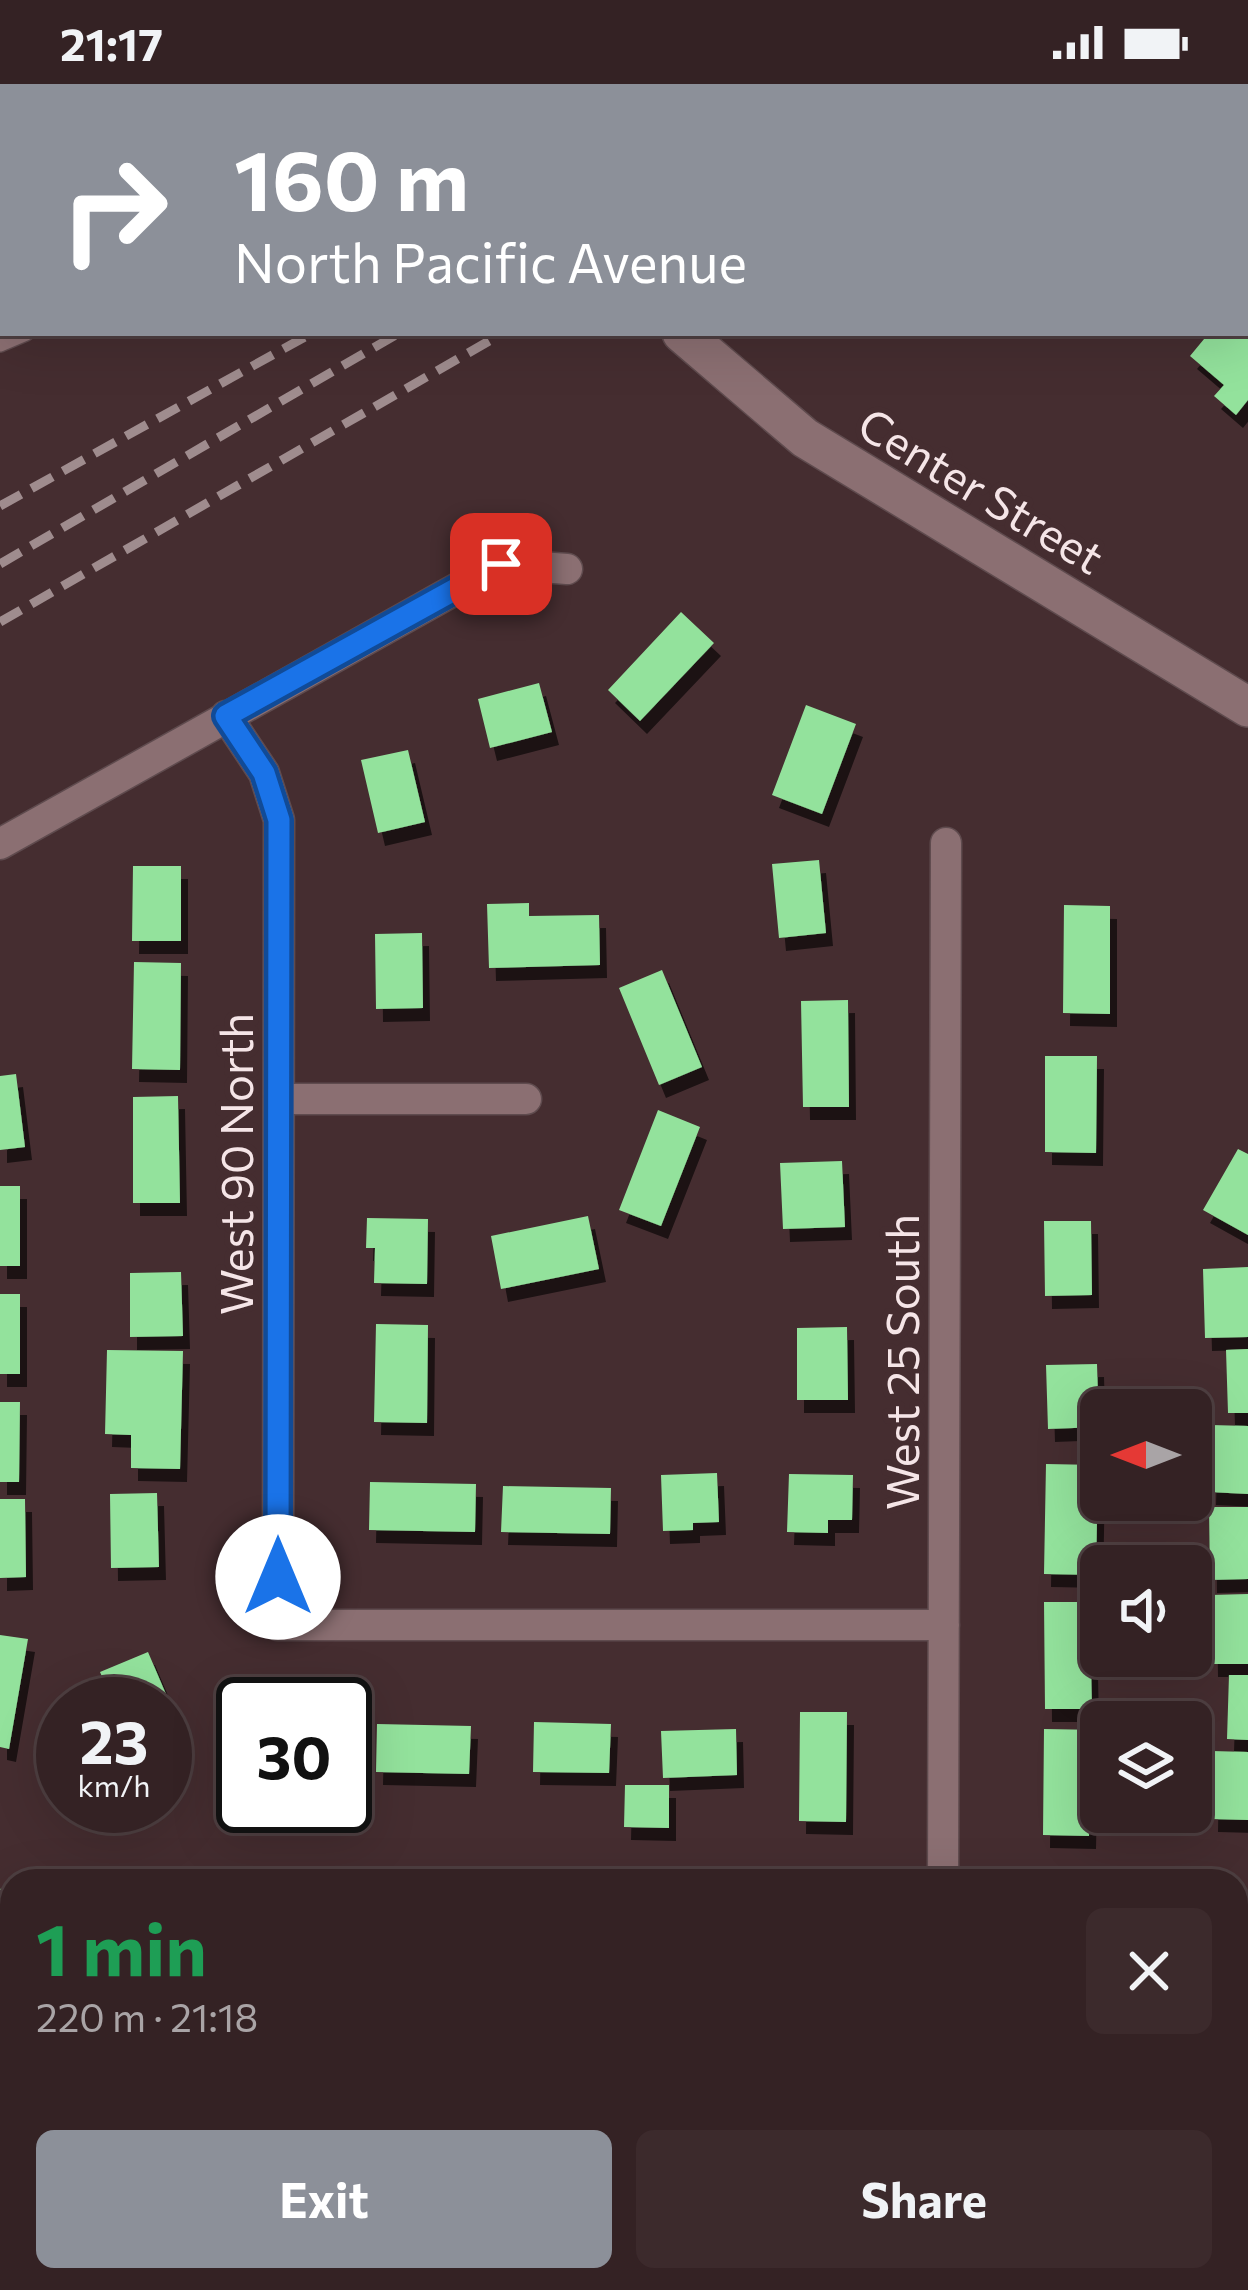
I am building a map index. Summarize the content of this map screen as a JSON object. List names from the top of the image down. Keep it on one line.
{"streets":{"street":["Center Street","West 90 North","West 25 South"]},"crossings":[["West 90 North","West 25 South"]],"north":"left","page":{"status":"21:17","turn":["160 m","North Pacific Avenue"],"speed":"23 km/h","limit":"30","heading":["1 min","220 m · 21:18"],"buttons":["Exit","Share"]}}
